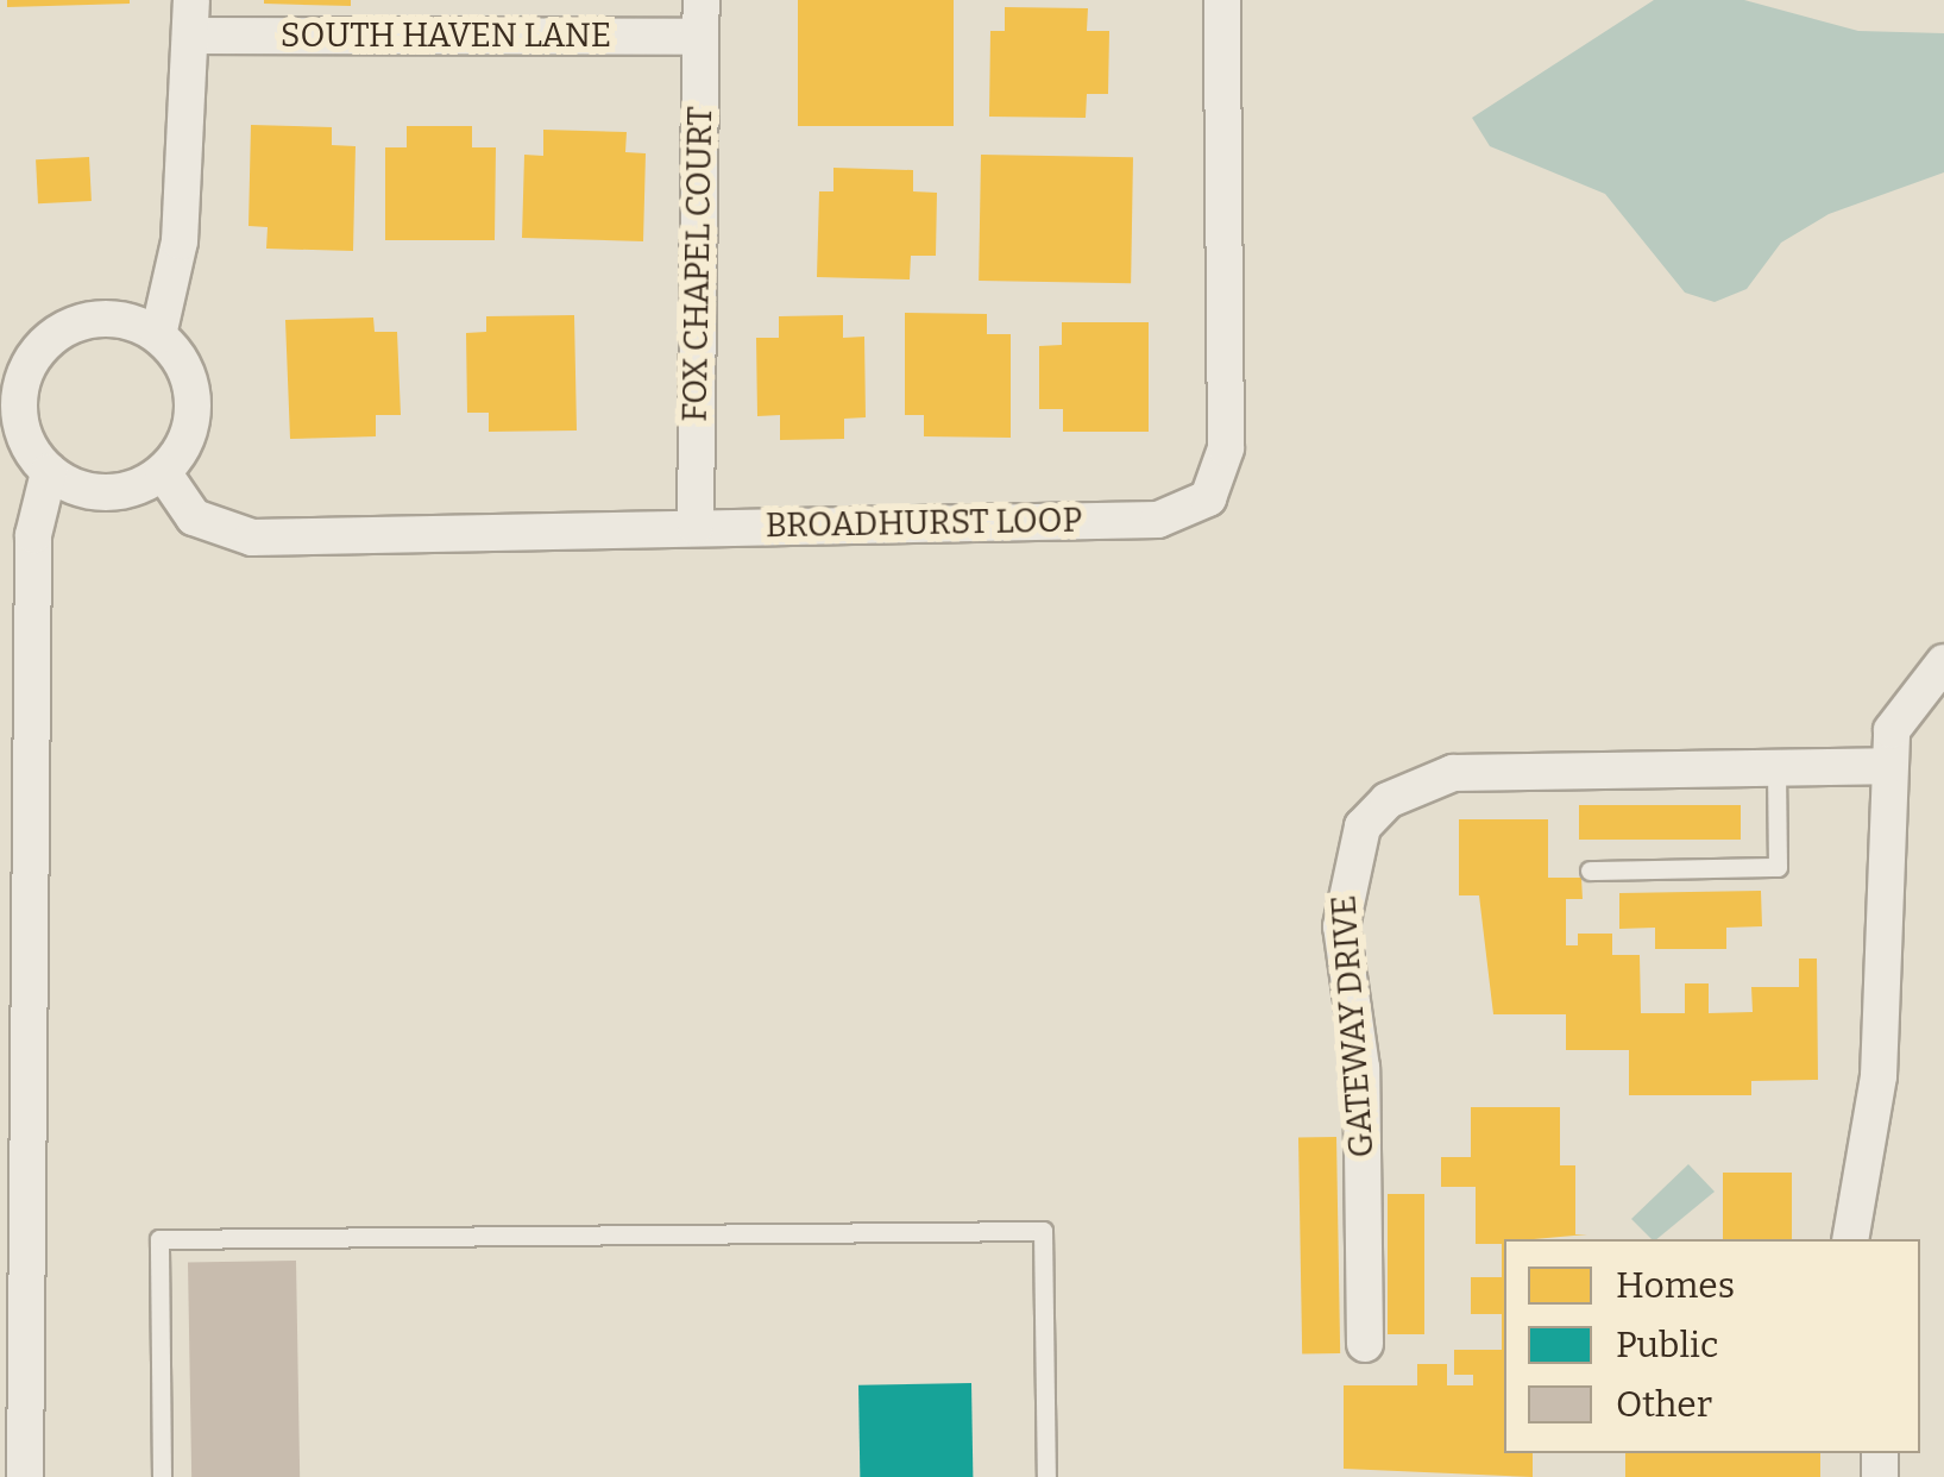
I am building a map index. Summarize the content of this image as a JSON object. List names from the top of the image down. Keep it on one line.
{"streets":{"street":["SOUTH HAVEN LANE","FOX CHAPEL COURT","BROADHURST LOOP","GATEWAY DRIVE"]},"crossings":[["SOUTH HAVEN LANE","FOX CHAPEL COURT"],["FOX CHAPEL COURT","BROADHURST LOOP"]],"legend":["Homes","Public","Other"]}
